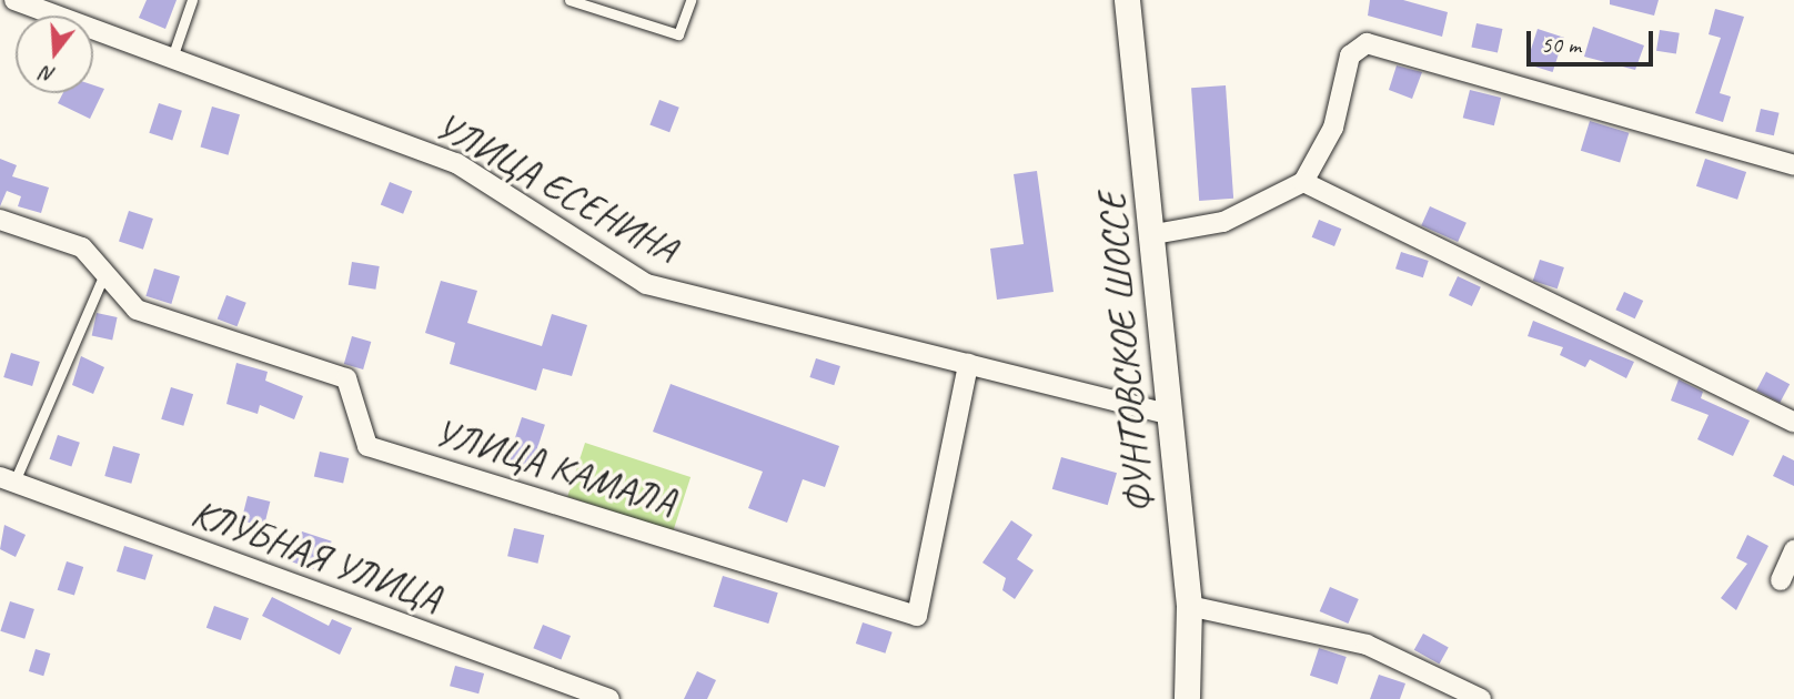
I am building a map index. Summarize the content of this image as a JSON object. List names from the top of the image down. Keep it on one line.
{"streets":{"street":["УЛИЦА ЕСЕНИНА","ФУНТОВСКОЕ ШОССЕ","УЛИЦА КАМАЛА","КЛУБНАЯ УЛИЦА"]},"crossings":[["УЛИЦА ЕСЕНИНА","ФУНТОВСКОЕ ШОССЕ"],["УЛИЦА ЕСЕНИНА","УЛИЦА КАМАЛА"]],"scale_bar":"50 m","north":"bottom"}
